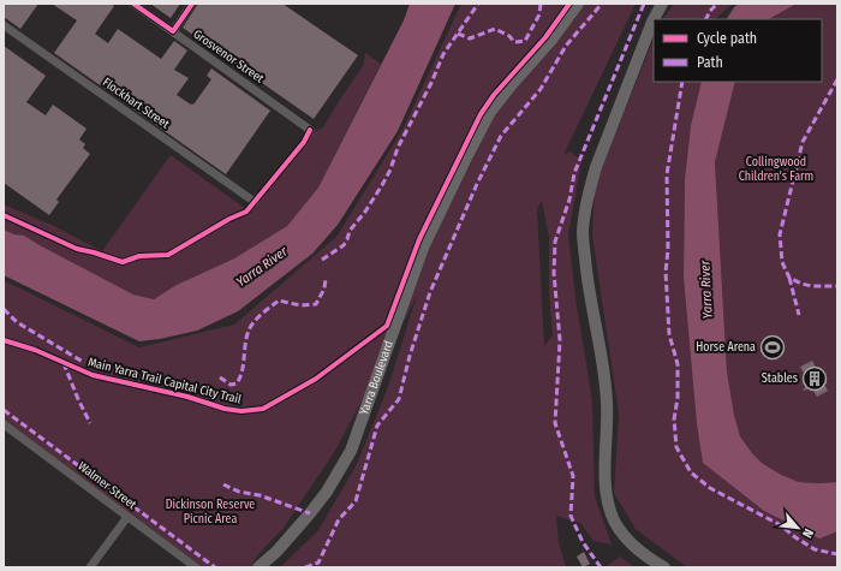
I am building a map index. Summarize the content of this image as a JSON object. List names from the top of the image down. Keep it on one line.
{"streets":{"street":["Grosvenor Street","Flockhart Street","Yarra Boulevard","Walmer Street"],"cycle path":["Main Yarra Trail Capital City Trail"]},"water":["Yarra River"],"parks":["Collingwood Children's Farm","Dickinson Reserve Picnic Area"],"places":{"sports":["Horse Arena"],"building":["Stables"]},"legend":["Cycle path","Path"],"north":"bottom right"}
